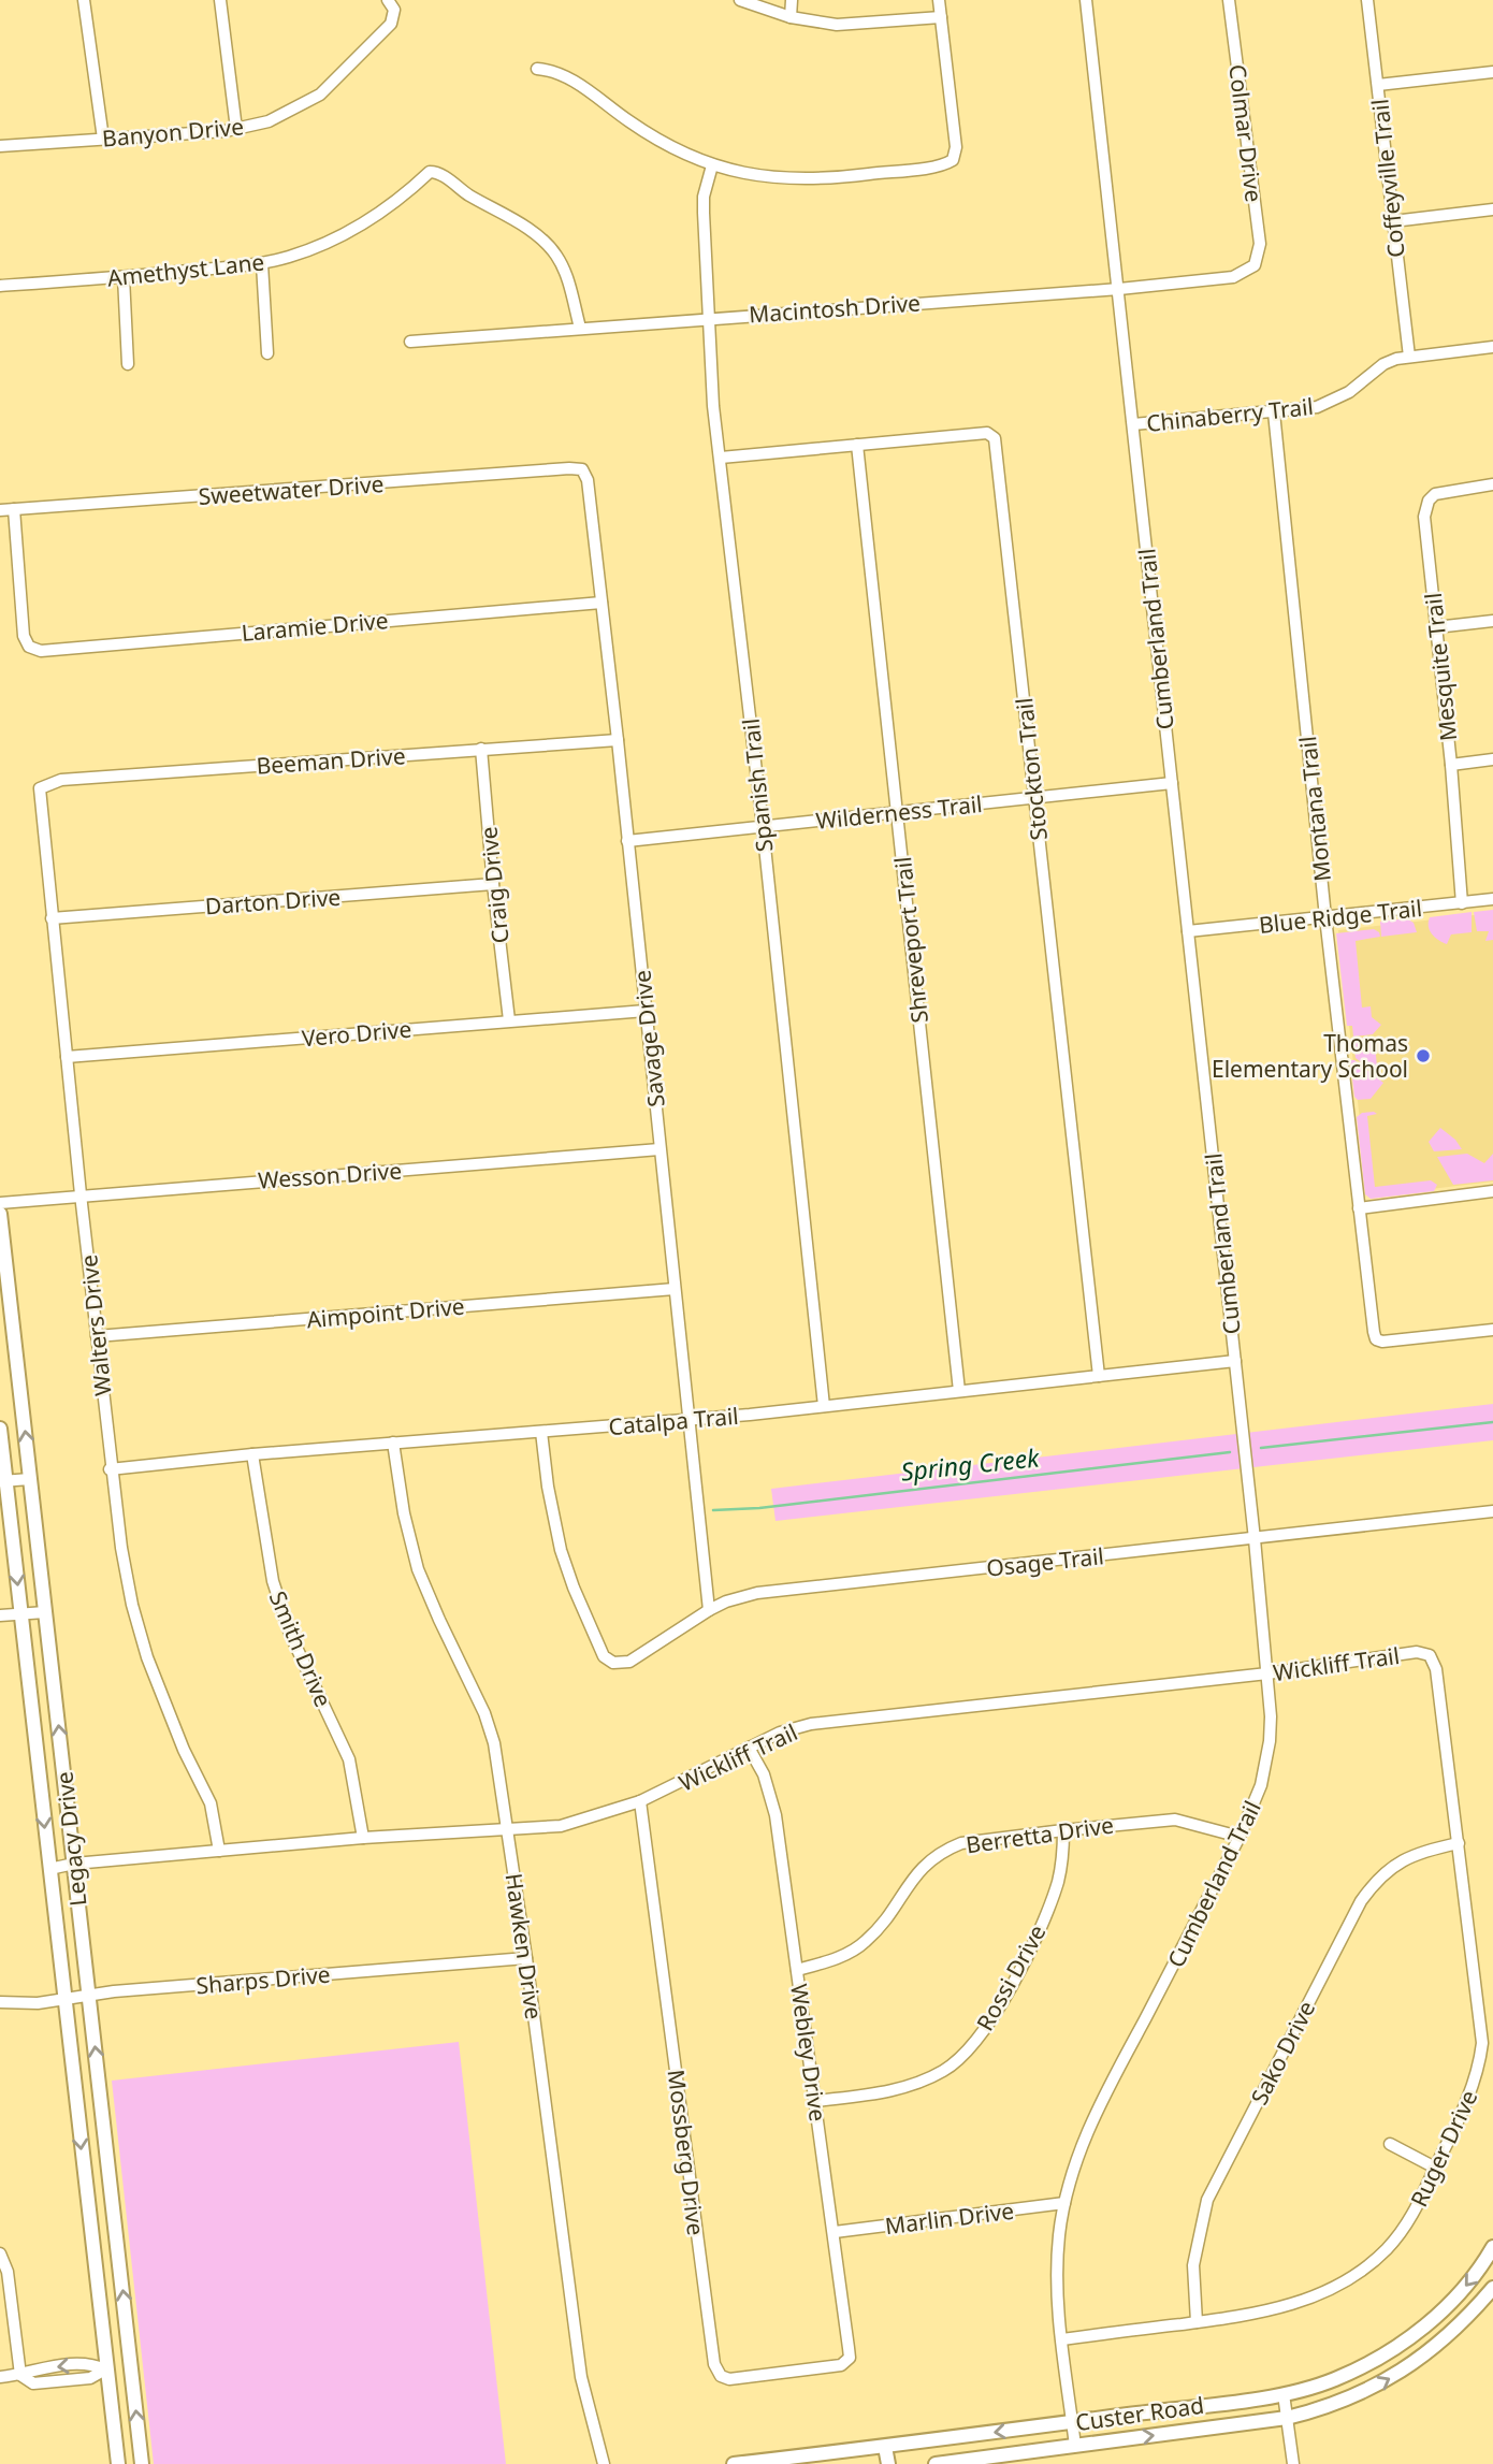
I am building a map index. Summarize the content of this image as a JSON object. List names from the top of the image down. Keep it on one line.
{"streets":{"main road":["Legacy Drive","Custer Road"],"street":["Banyon Drive","Colmar Drive","Coffeyville Trail","Amethyst Lane","Macintosh Drive","Chinaberry Trail","Sweetwater Drive","Laramie Drive","Cumberland Trail","Mesquite Trail","Beeman Drive","Stockton Trail","Spanish Trail","Montana Trail","Wilderness Trail","Craig Drive","Darton Drive","Blue Ridge Trail","Shreveport Trail","Vero Drive","Savage Drive","Wesson Drive","Aimpoint Drive","Walters Drive","Catalpa Trail","Osage Trail","Smith Drive","Wickliff Trail","Berretta Drive","Hawken Drive","Rossi Drive","Sharps Drive","Webley Drive","Sako Drive","Ruger Drive","Mossberg Drive","Marlin Drive"]},"crossings":[["Colmar Drive","Macintosh Drive"],["Coffeyville Trail","Chinaberry Trail"],["Amethyst Lane","Macintosh Drive"],["Macintosh Drive","Cumberland Trail"],["Macintosh Drive","Spanish Trail"],["Chinaberry Trail","Cumberland Trail"],["Chinaberry Trail","Montana Trail"],["Sweetwater Drive","Laramie Drive"],["Sweetwater Drive","Savage Drive"],["Laramie Drive","Savage Drive"],["Cumberland Trail","Wilderness Trail"],["Cumberland Trail","Blue Ridge Trail"],["Cumberland Trail","Catalpa Trail"],["Cumberland Trail","Osage Trail"],["Cumberland Trail","Wickliff Trail"],["Cumberland Trail","Berretta Drive"],["Cumberland Trail","Ruger Drive"],["Cumberland Trail","Marlin Drive"],["Cumberland Trail","Custer Road"],["Mesquite Trail","Blue Ridge Trail"],["Beeman Drive","Craig Drive"],["Beeman Drive","Savage Drive"],["Beeman Drive","Walters Drive"],["Stockton Trail","Spanish Trail"],["Stockton Trail","Wilderness Trail"],["Stockton Trail","Shreveport Trail"],["Stockton Trail","Catalpa Trail"],["Spanish Trail","Wilderness Trail"],["Spanish Trail","Catalpa Trail"],["Montana Trail","Blue Ridge Trail"],["Wilderness Trail","Shreveport Trail"],["Wilderness Trail","Savage Drive"],["Craig Drive","Darton Drive"],["Craig Drive","Vero Drive"],["Darton Drive","Walters Drive"],["Shreveport Trail","Catalpa Trail"],["Vero Drive","Savage Drive"],["Vero Drive","Walters Drive"],["Savage Drive","Wesson Drive"],["Savage Drive","Aimpoint Drive"],["Savage Drive","Catalpa Trail"],["Savage Drive","Osage Trail"],["Wesson Drive","Walters Drive"],["Aimpoint Drive","Walters Drive"],["Walters Drive","Catalpa Trail"],["Walters Drive","Wickliff Trail"],["Catalpa Trail","Osage Trail"],["Catalpa Trail","Smith Drive"],["Catalpa Trail","Hawken Drive"],["Smith Drive","Wickliff Trail"],["Wickliff Trail","Legacy Drive"],["Wickliff Trail","Hawken Drive"],["Wickliff Trail","Webley Drive"],["Wickliff Trail","Ruger Drive"],["Wickliff Trail","Mossberg Drive"],["Berretta Drive","Rossi Drive"],["Berretta Drive","Webley Drive"],["Legacy Drive","Sharps Drive"],["Hawken Drive","Sharps Drive"],["Rossi Drive","Webley Drive"],["Webley Drive","Mossberg Drive"],["Webley Drive","Marlin Drive"],["Sako Drive","Ruger Drive"]],"water":["Spring Creek"],"places":["Thomas Elementary School"]}
